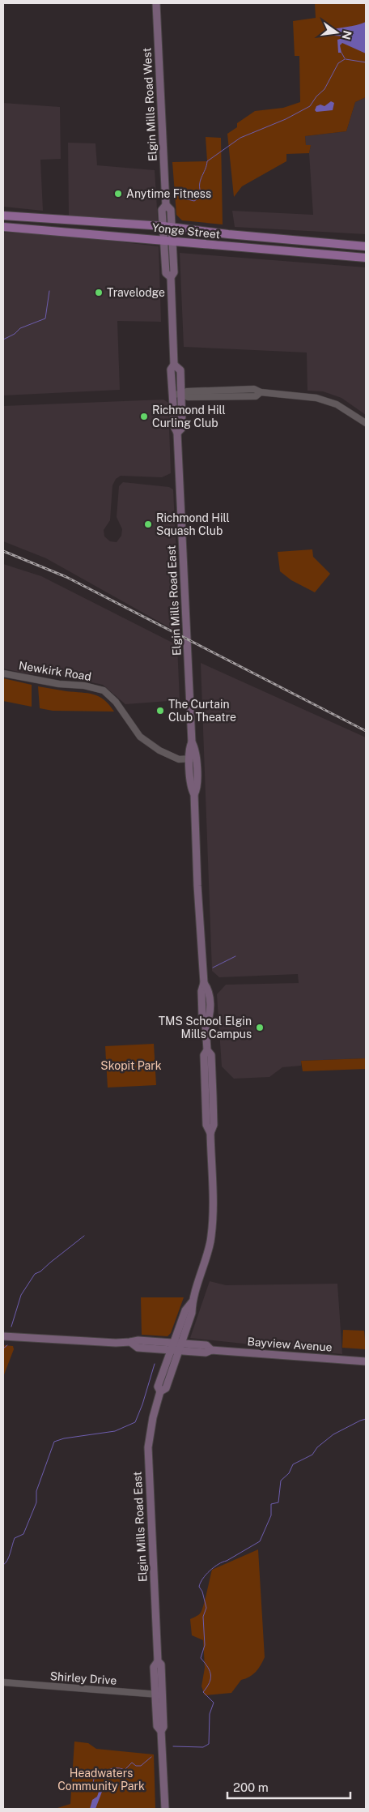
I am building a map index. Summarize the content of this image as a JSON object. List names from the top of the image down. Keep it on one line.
{"streets":{"main road":["Elgin Mills Road West","Yonge Street","Elgin Mills Road East","Bayview Avenue"],"street":["Newkirk Road","Shirley Drive"]},"crossings":[["Elgin Mills Road West","Yonge Street"],["Elgin Mills Road West","Elgin Mills Road East"],["Yonge Street","Elgin Mills Road East"],["Elgin Mills Road East","Newkirk Road"],["Elgin Mills Road East","Bayview Avenue"],["Elgin Mills Road East","Shirley Drive"]],"parks":["Skopit Park","Headwaters Community Park"],"places":["Anytime Fitness","Travelodge","Richmond Hill Curling Club","Richmond Hill Squash Club","The Curtain Club Theatre","TMS School Elgin Mills Campus"],"scale_bar":"200 m","north":"right"}
